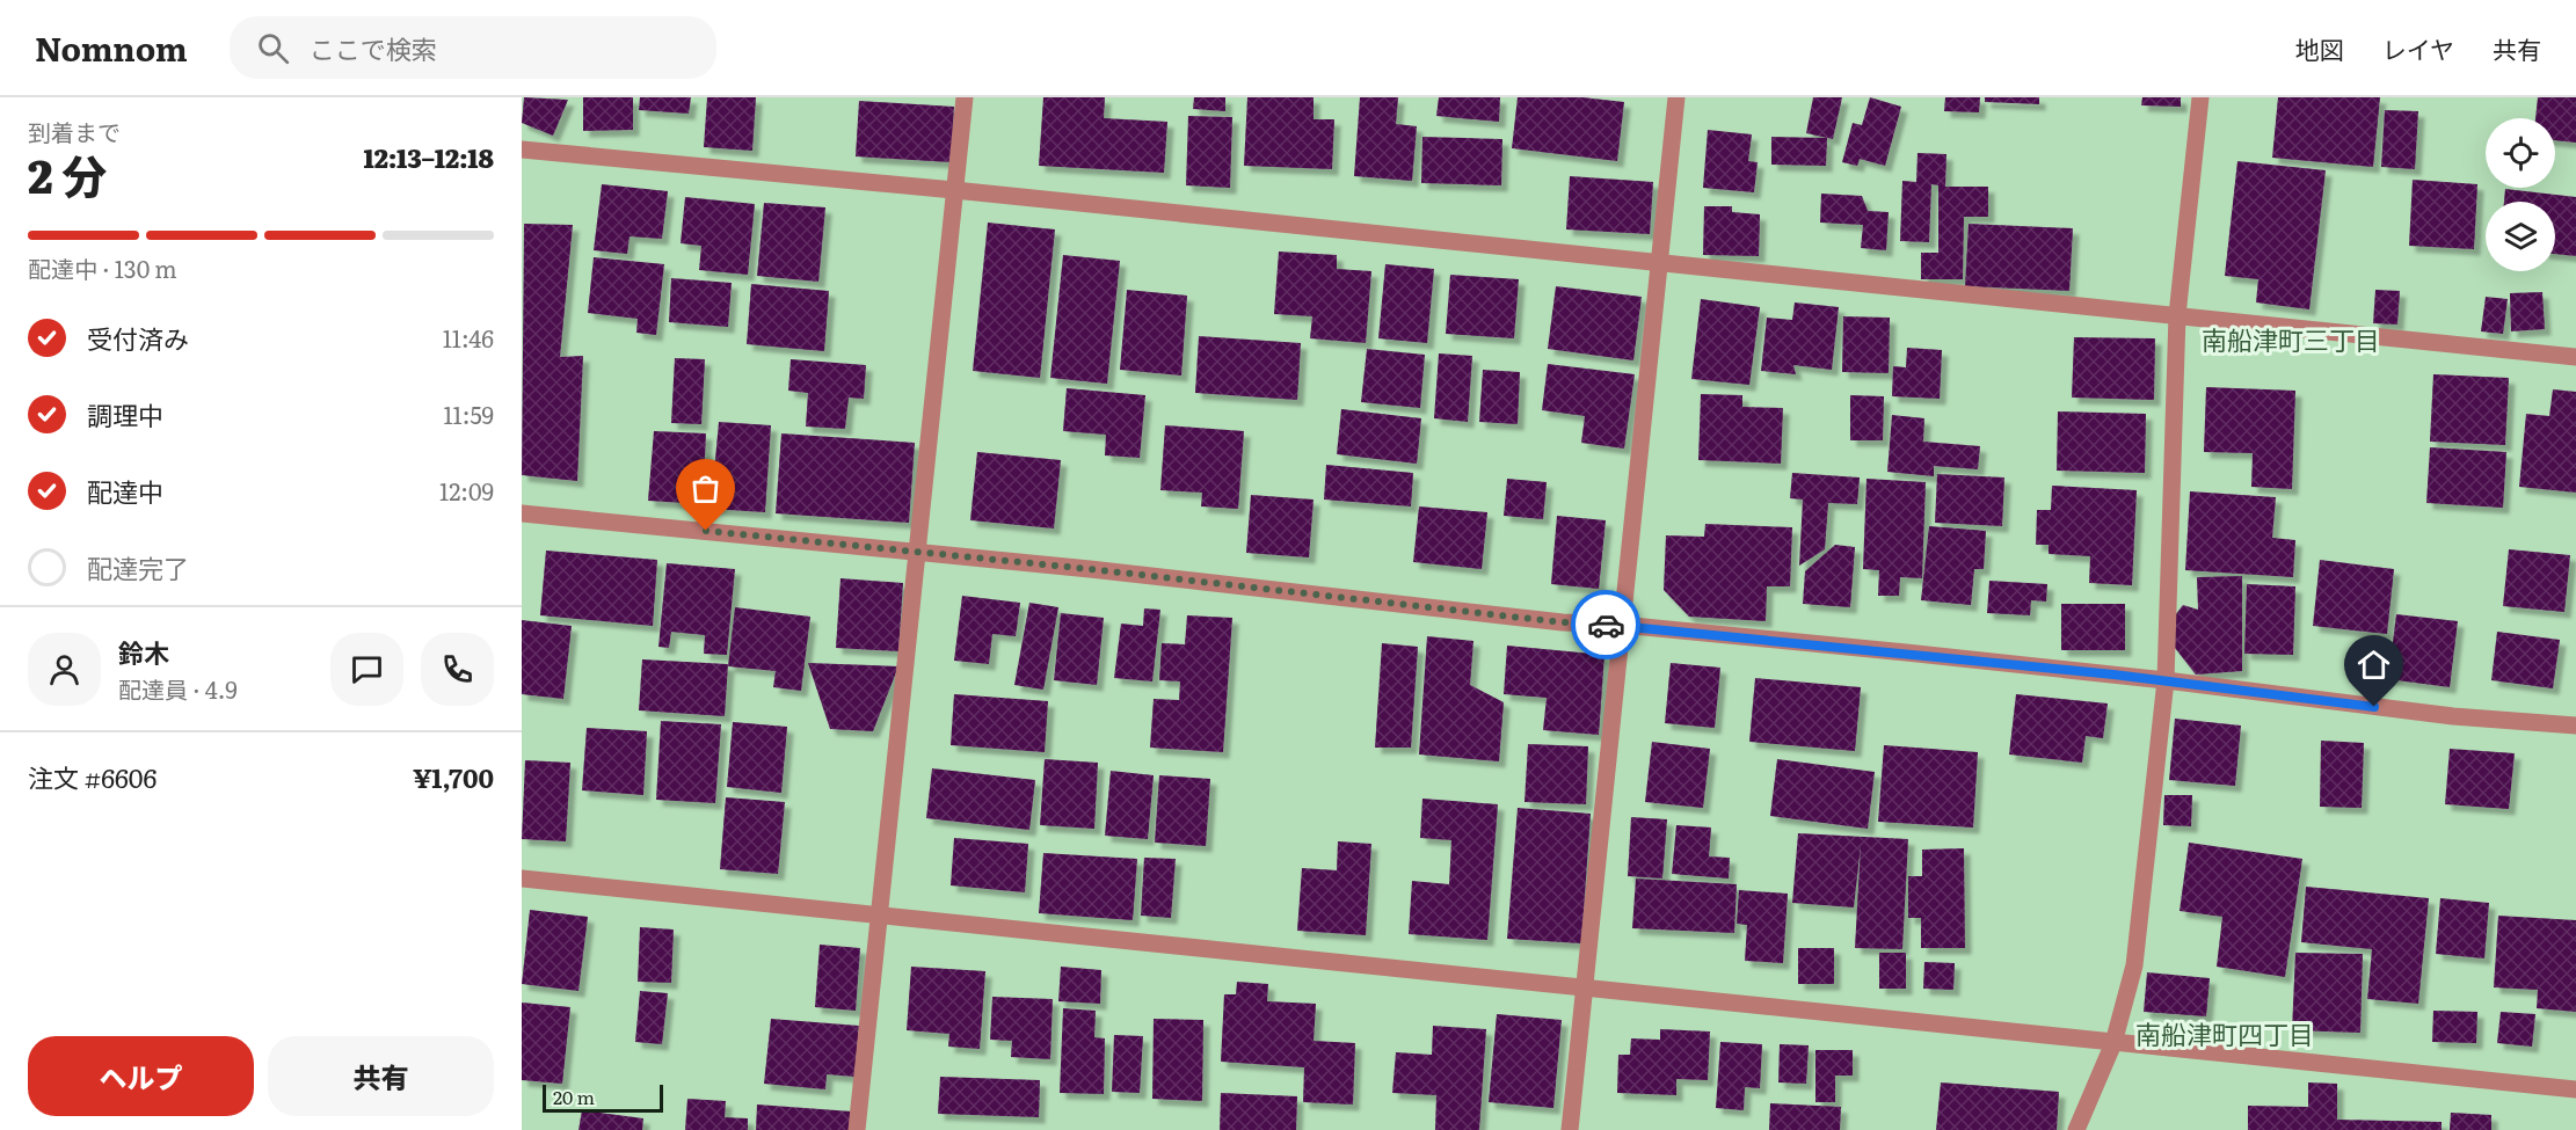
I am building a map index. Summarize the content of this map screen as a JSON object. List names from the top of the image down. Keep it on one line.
{"districts":["南船津町三丁目","南船津町四丁目"],"scale_bar":"20 m","page":{"header":"Nomnom","search":"ここで検索","nav":["地図","レイヤ","共有"],"heading":["2 分","到着まで","12:13–12:18"],"panel":["鈴木","配達員 · 4.9","注文 #6606","¥1,700"],"bar":"配達中 · 130 m","list":[["受付済み","11:46"],["調理中","11:59"],["配達中","12:09"],"配達完了"],"buttons":["ヘルプ","共有"],"scale":"20 m"}}
